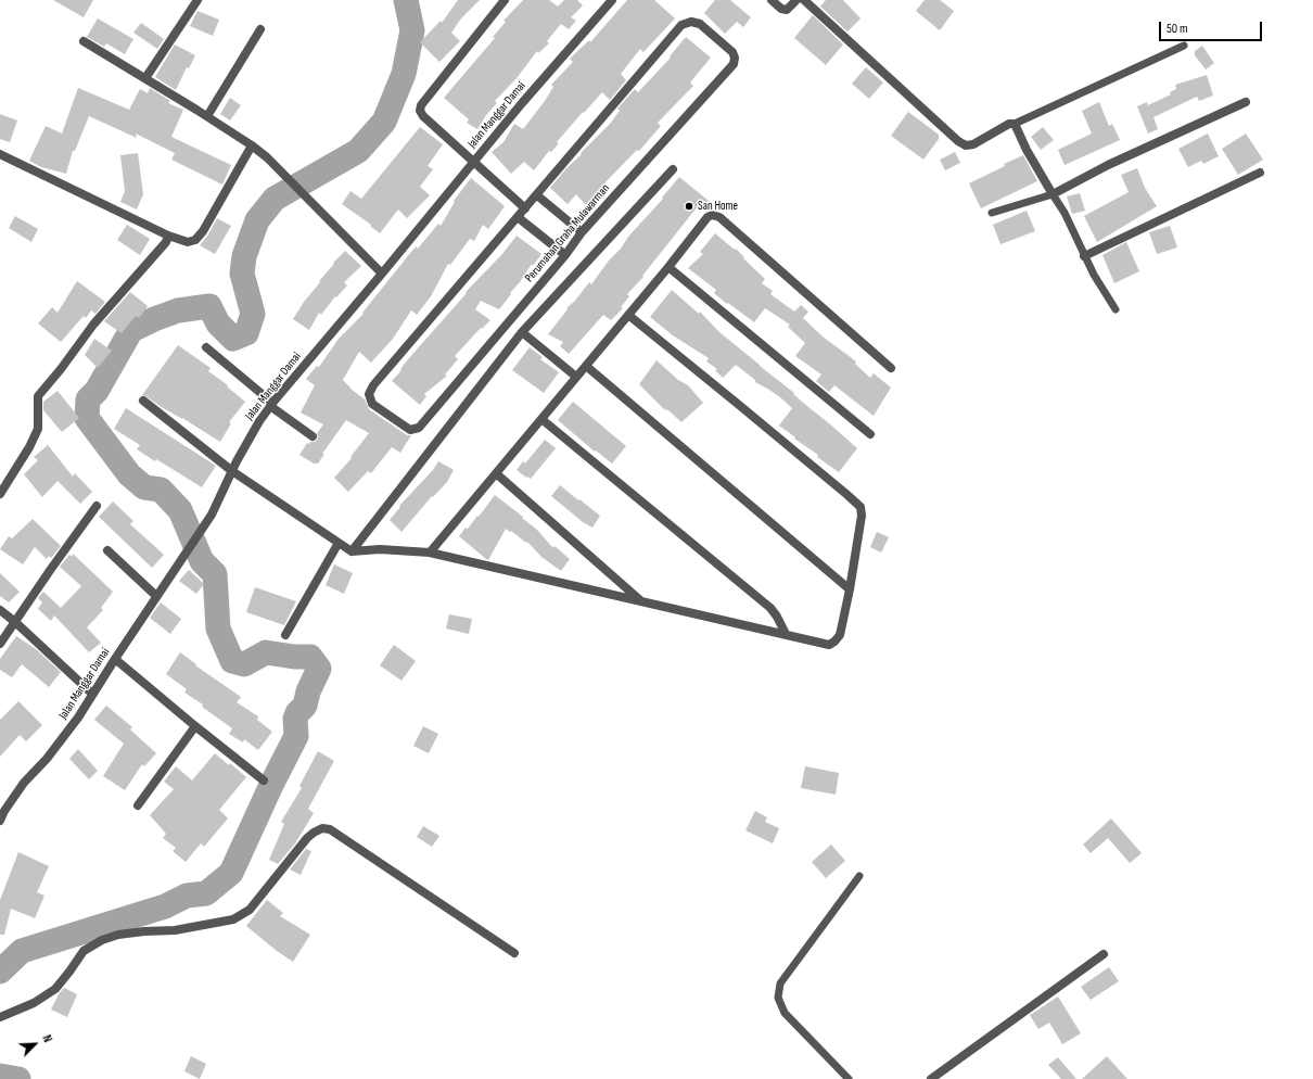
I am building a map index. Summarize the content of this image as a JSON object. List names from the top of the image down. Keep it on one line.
{"streets":{"street":["Jalan Manggar Damai","Perumahan Graha Mulawarman"]},"places":["San Home"],"scale_bar":"50 m","north":"top right"}
